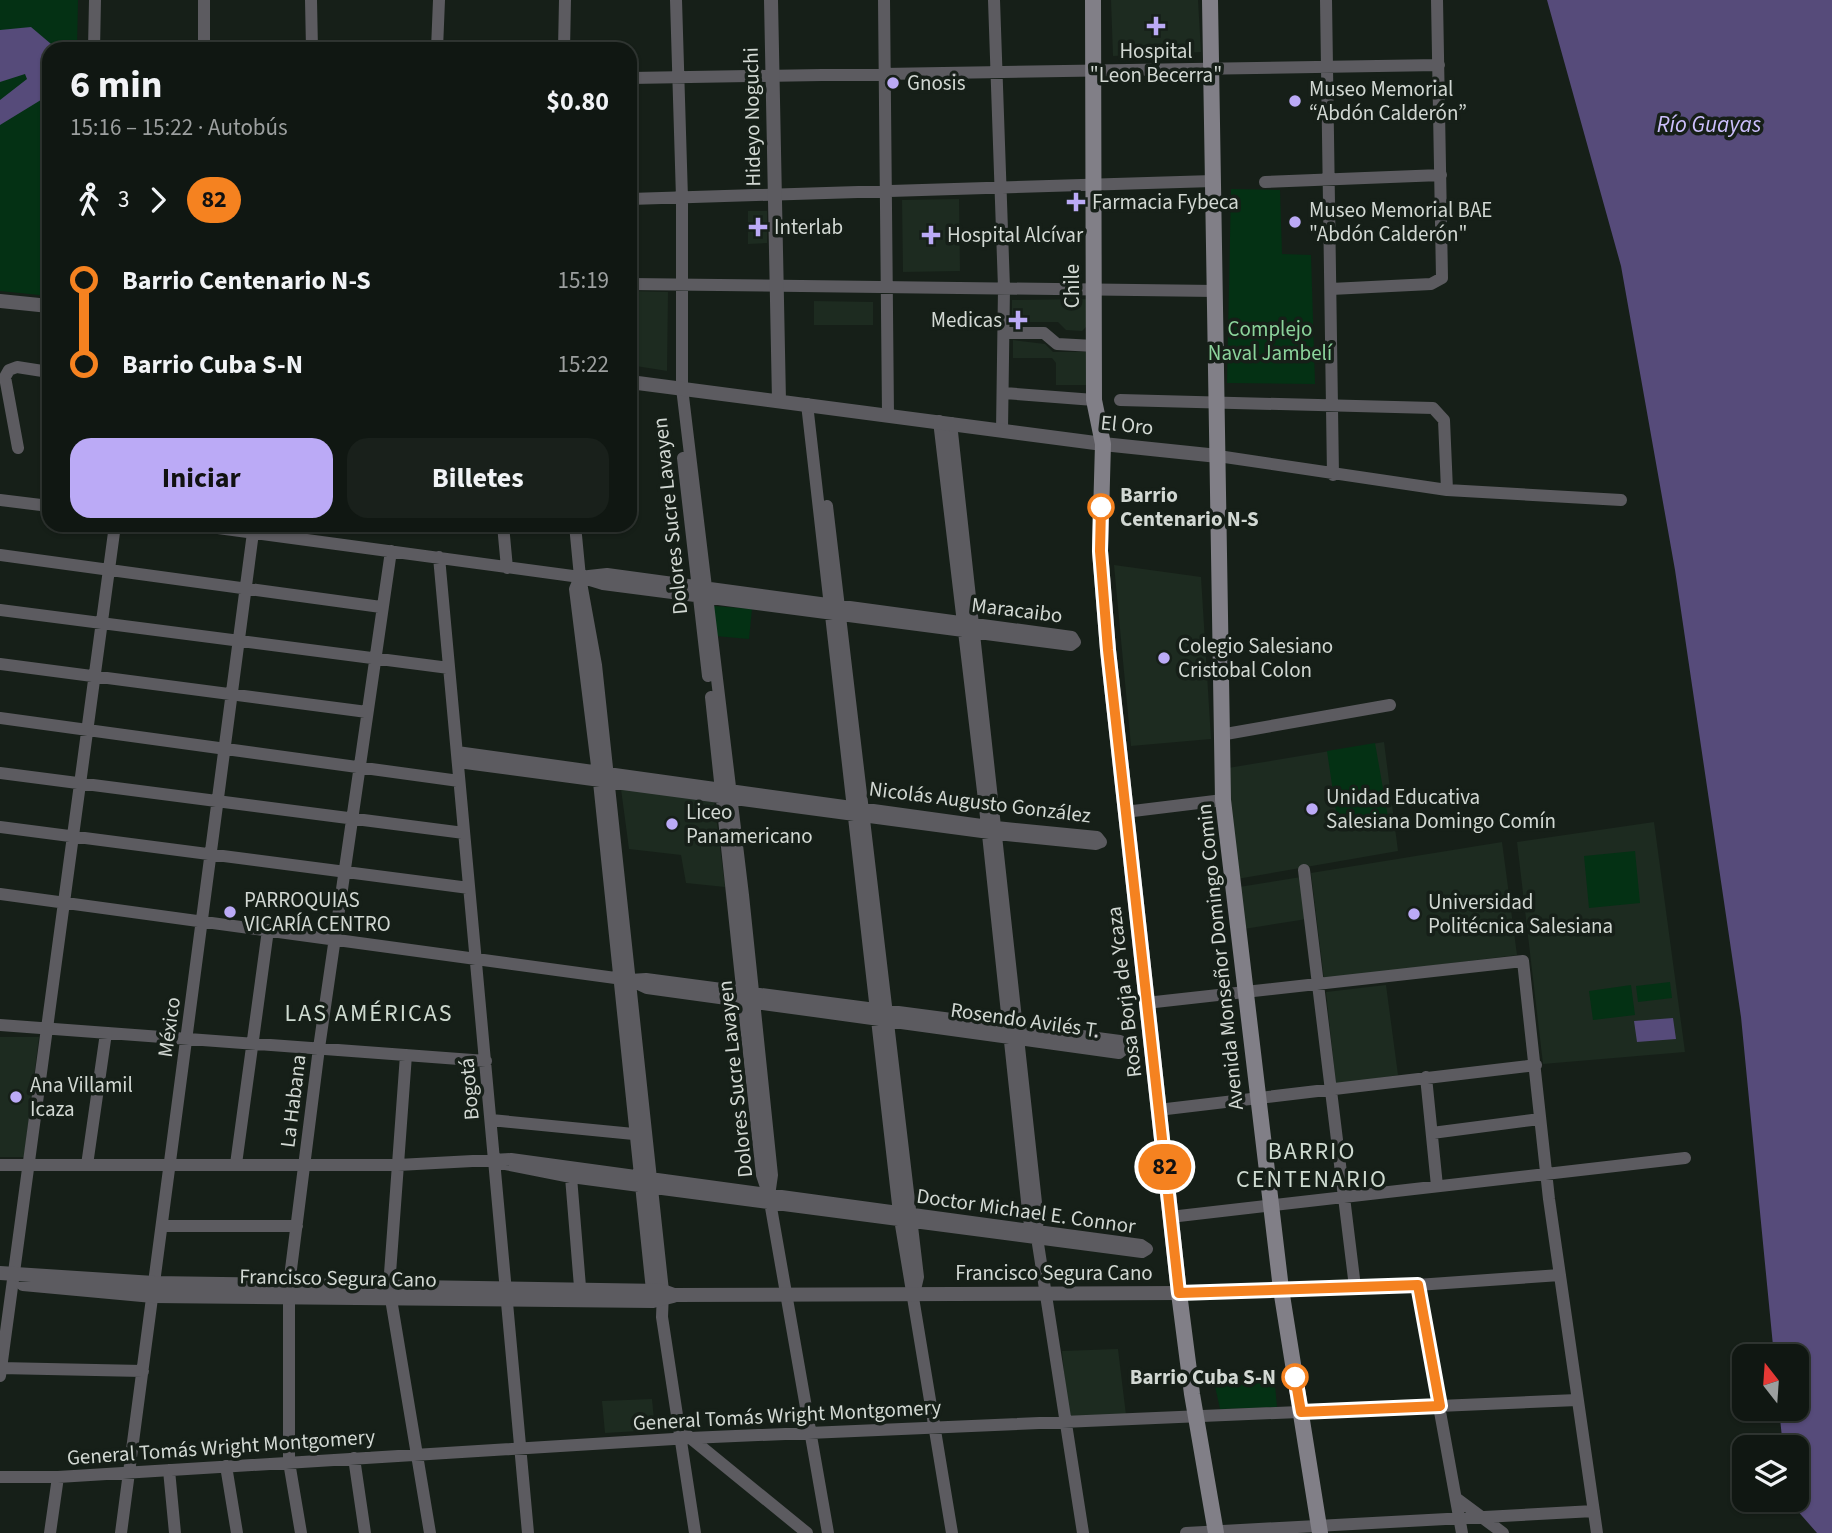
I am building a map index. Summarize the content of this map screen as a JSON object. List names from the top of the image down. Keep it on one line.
{"streets":{"main road":["Chile","Avenida Monseñor Domingo Comin","Rosa Borja de Ycaza"],"street":["Hideyo Noguchi","El Oro","Dolores Sucre Lavayen","Maracaibo","Nicolás Augusto González","Rosendo Avilés T.","México","Bogotá","La Habana","Doctor Michael E. Connor","Francisco Segura Cano","General Tomás Wright Montgomery"]},"crossings":[["Hideyo Noguchi","El Oro"],["Chile","El Oro"],["Chile","Rosa Borja de Ycaza"],["El Oro","Dolores Sucre Lavayen"],["El Oro","Avenida Monseñor Domingo Comin"],["El Oro","Rosa Borja de Ycaza"],["Dolores Sucre Lavayen","Maracaibo"],["Dolores Sucre Lavayen","Nicolás Augusto González"],["Dolores Sucre Lavayen","Rosendo Avilés T."],["Dolores Sucre Lavayen","Doctor Michael E. Connor"],["Dolores Sucre Lavayen","Francisco Segura Cano"],["Dolores Sucre Lavayen","General Tomás Wright Montgomery"],["Maracaibo","Bogotá"],["Maracaibo","La Habana"],["Nicolás Augusto González","Bogotá"],["Avenida Monseñor Domingo Comin","Francisco Segura Cano"],["Avenida Monseñor Domingo Comin","General Tomás Wright Montgomery"],["Rosa Borja de Ycaza","Francisco Segura Cano"],["Rosa Borja de Ycaza","General Tomás Wright Montgomery"],["Rosendo Avilés T.","México"],["Rosendo Avilés T.","Bogotá"],["Rosendo Avilés T.","La Habana"],["México","Doctor Michael E. Connor"],["México","Francisco Segura Cano"],["México","General Tomás Wright Montgomery"],["Bogotá","Doctor Michael E. Connor"],["Bogotá","Francisco Segura Cano"],["Bogotá","General Tomás Wright Montgomery"],["La Habana","Doctor Michael E. Connor"],["La Habana","Francisco Segura Cano"],["La Habana","General Tomás Wright Montgomery"]],"districts":["LAS AMÉRICAS","BARRIO CENTENARIO"],"water":["Río Guayas"],"parks":["Complejo Naval Jambelí"],"places":{"health":["Hospital \"Leon Becerra\"","Farmacia Fybeca","Interlab","Hospital Alcívar","Medicas"],"other":["Gnosis","Museo Memorial “Abdón Calderón”","Museo Memorial BAE \"Abdón Calderón\"","Barrio Centenario N-S","Colegio Salesiano Cristobal Colon","Unidad Educativa Salesiana Domingo Comín","Liceo Panamericano","PARROQUIAS VICARÍA CENTRO","Universidad Politécnica Salesiana","Ana Villamil Icaza","Barrio Cuba S-N"]},"lines":["bus line 82"],"north":"top","page":{"on_map":"82","heading":["6 min","15:16 – 15:22 · Autobús","$0.80"],"legs":["3","82"],"list":[{"name":"Barrio Centenario N-S","value":"15:19"},{"name":"Barrio Cuba S-N","value":"15:22"}],"buttons":["Iniciar","Billetes"]}}
